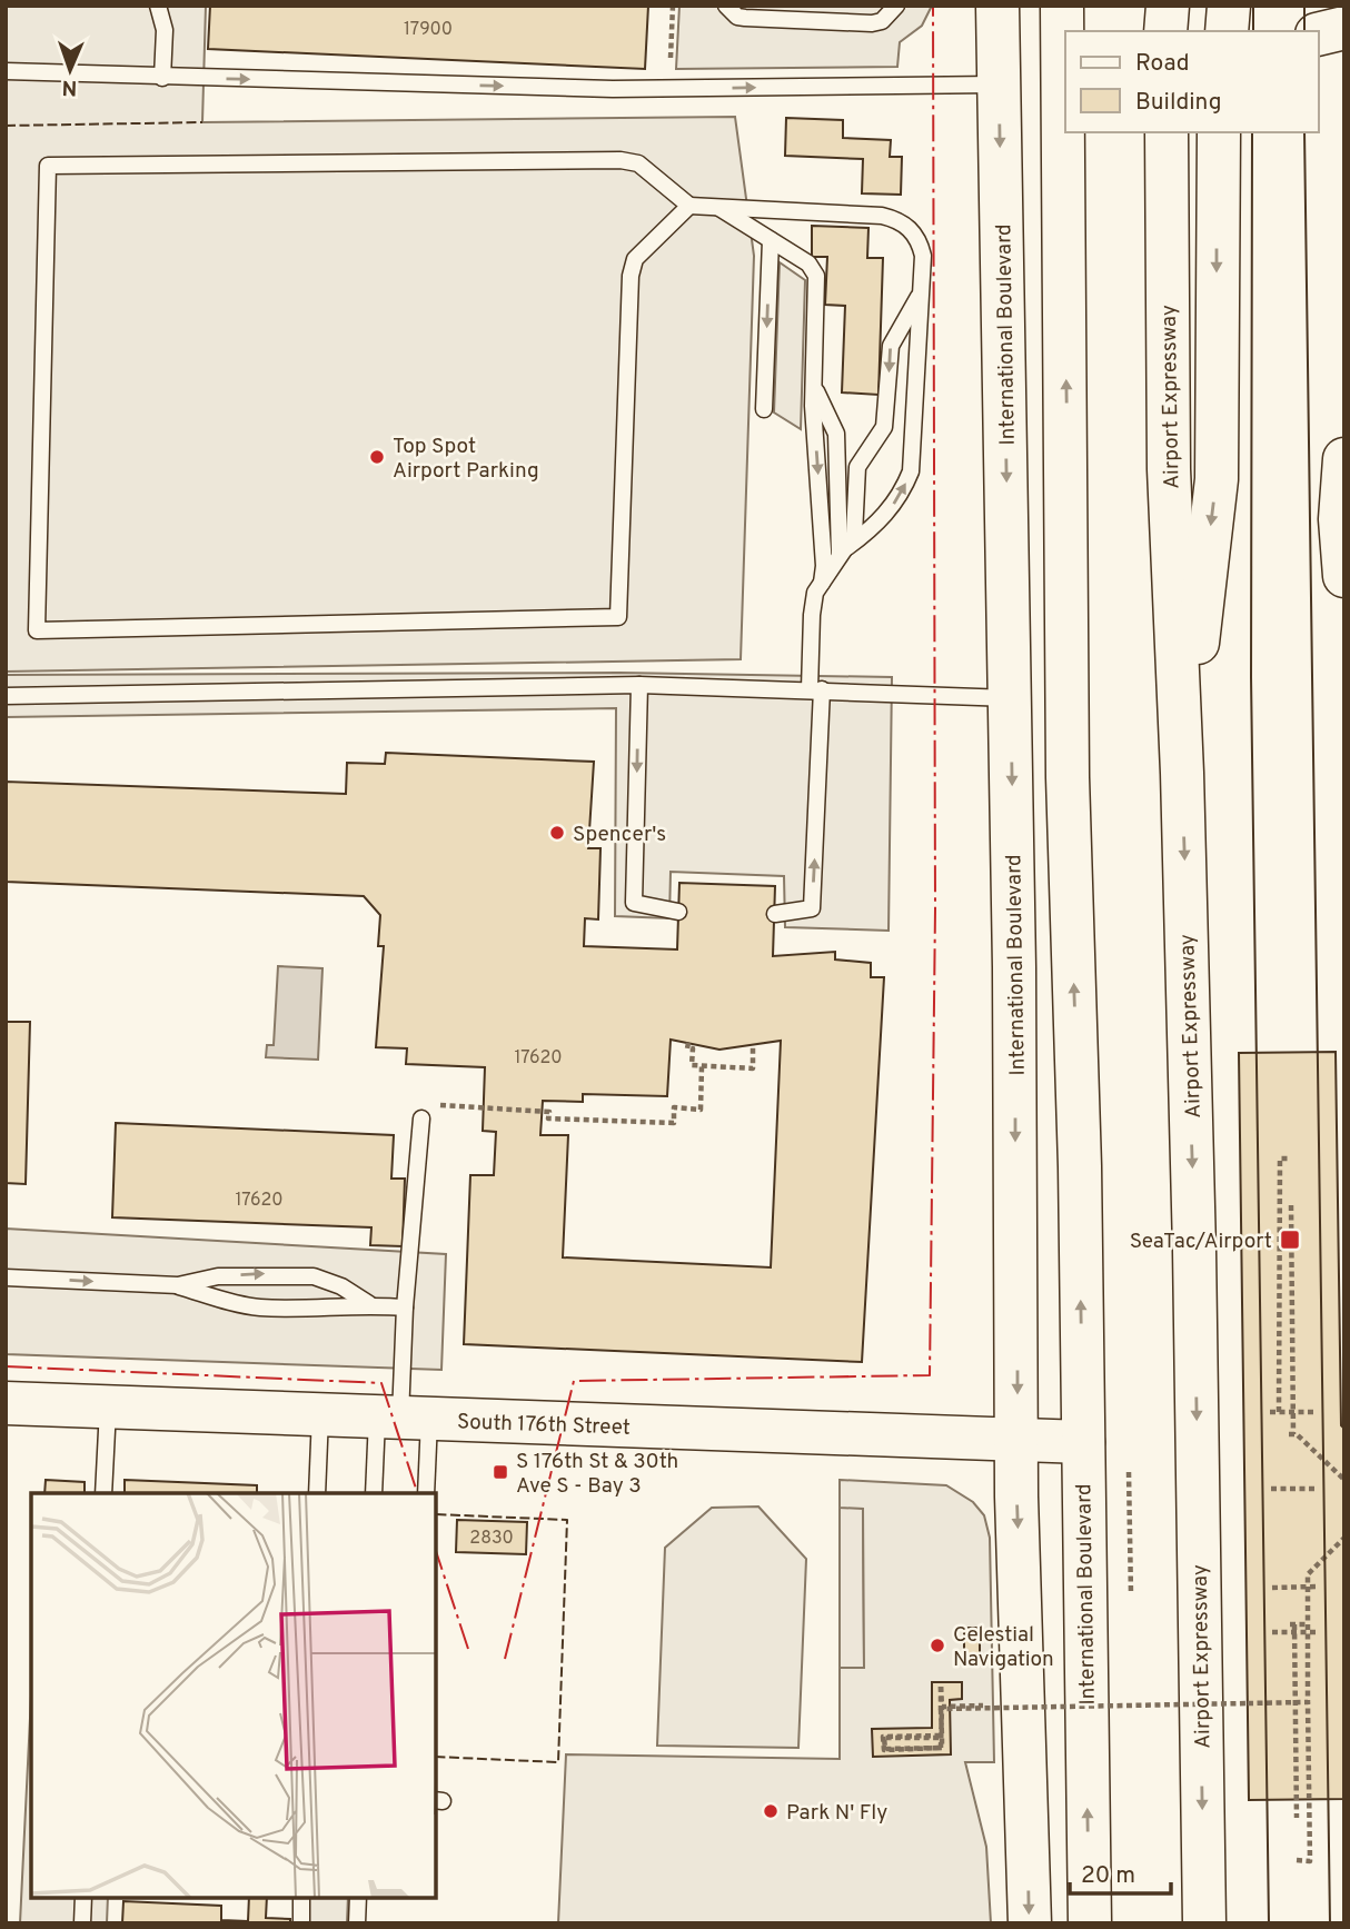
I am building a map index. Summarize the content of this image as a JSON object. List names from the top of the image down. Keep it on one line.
{"streets":{"main road":["International Boulevard","Airport Expressway","South 176th Street"]},"crossings":[["International Boulevard","South 176th Street"]],"one_way":["Airport Expressway"],"places":{"other":["Top Spot Airport Parking","Spencer's","Celestial Navigation","Park N' Fly"],"transit":["SeaTac/Airport","S 176th St & 30th Ave S - Bay 3"]},"house_numbers":["17900","17620","17620","2830"],"legend":["Road","Building"],"scale_bar":"20 m","north":"bottom"}
